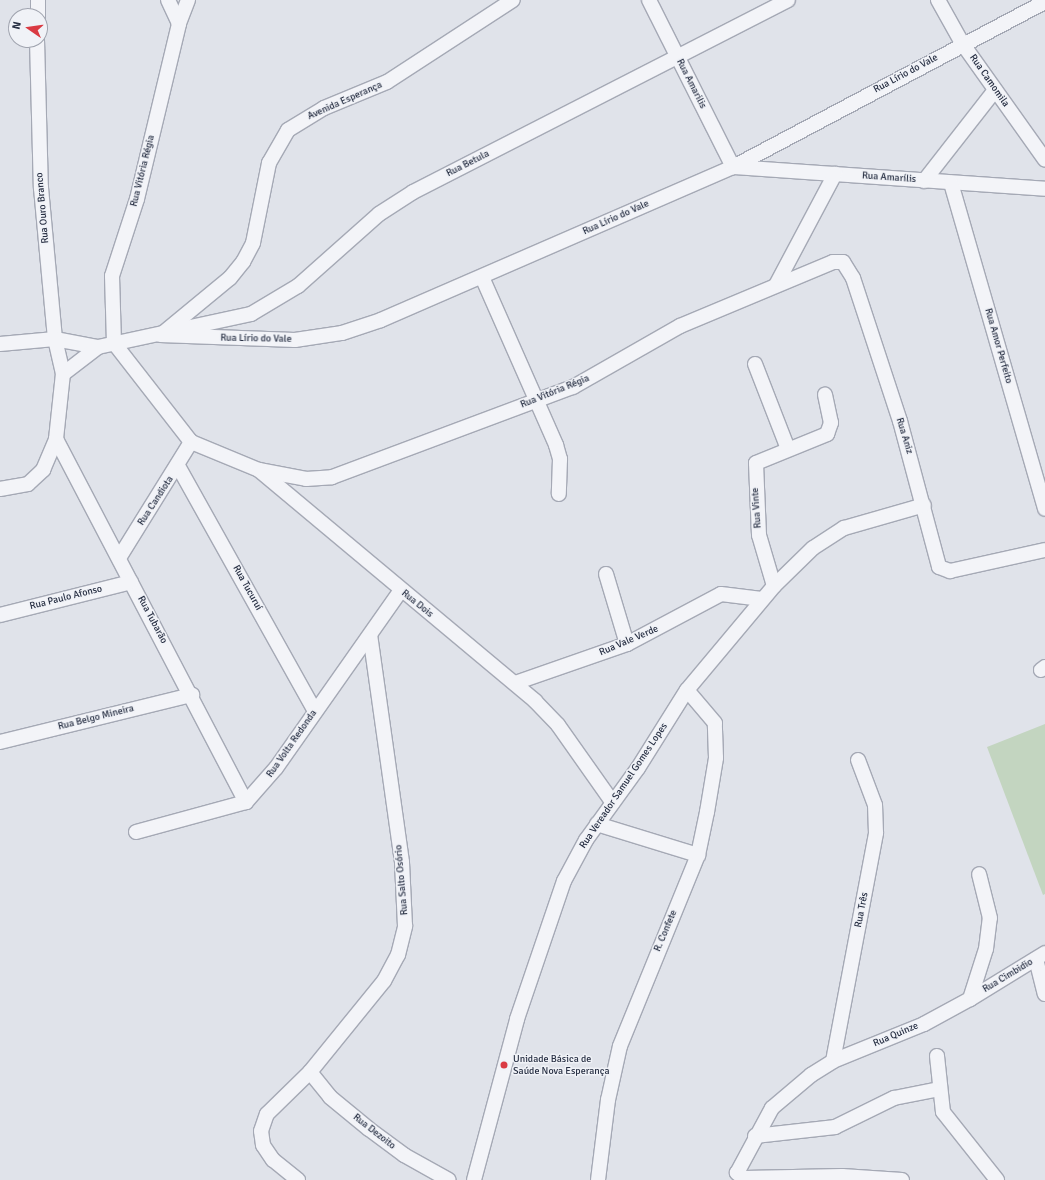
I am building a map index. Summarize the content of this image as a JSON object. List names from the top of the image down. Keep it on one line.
{"streets":{"street":["Rua Lírio do Vale","Rua Camomila","Rua Amarilis","Avenida Esperança","Rua Betula","Rua Vitória Régia","Rua Amarílis","Rua Ouro Branco","Rua Amor Perfeito","Rua Aniz","Rua Candiota","Rua Vinte","Rua Tucuruí","Rua Paulo Afonso","Rua Dois","Rua Tubarão","Rua Vale Verde","Rua Belgo Mineira","Rua Volta Redonda","Rua Vereador Samuel Gomes Lopes","Rua Salto Osório","Rua Três","R. Confete","Rua Cimbidio","Rua Quinze","Rua Dezoito"]},"crossings":[["Rua Lírio do Vale","Rua Camomila"],["Rua Lírio do Vale","Rua Amarilis"],["Rua Lírio do Vale","Avenida Esperança"],["Rua Lírio do Vale","Rua Betula"],["Rua Lírio do Vale","Rua Amarílis"],["Rua Amarilis","Rua Betula"],["Rua Amarilis","Rua Amarílis"],["Avenida Esperança","Rua Betula"],["Rua Vitória Régia","Rua Aniz"],["Rua Vitória Régia","Rua Dois"],["Rua Amarílis","Rua Amor Perfeito"],["Rua Ouro Branco","Rua Tubarão"],["Rua Aniz","Rua Vereador Samuel Gomes Lopes"],["Rua Candiota","Rua Tucuruí"],["Rua Candiota","Rua Dois"],["Rua Candiota","Rua Tubarão"],["Rua Vinte","Rua Vereador Samuel Gomes Lopes"],["Rua Tucuruí","Rua Volta Redonda"],["Rua Paulo Afonso","Rua Tubarão"],["Rua Dois","Rua Vale Verde"],["Rua Dois","Rua Volta Redonda"],["Rua Dois","Rua Vereador Samuel Gomes Lopes"],["Rua Tubarão","Rua Belgo Mineira"],["Rua Tubarão","Rua Volta Redonda"],["Rua Vale Verde","Rua Vereador Samuel Gomes Lopes"],["Rua Volta Redonda","Rua Salto Osório"],["Rua Vereador Samuel Gomes Lopes","R. Confete"],["Rua Salto Osório","Rua Dezoito"],["Rua Três","Rua Quinze"],["Rua Cimbidio","Rua Quinze"]],"places":["Unidade Básica de Saúde Nova Esperança"],"north":"left"}
